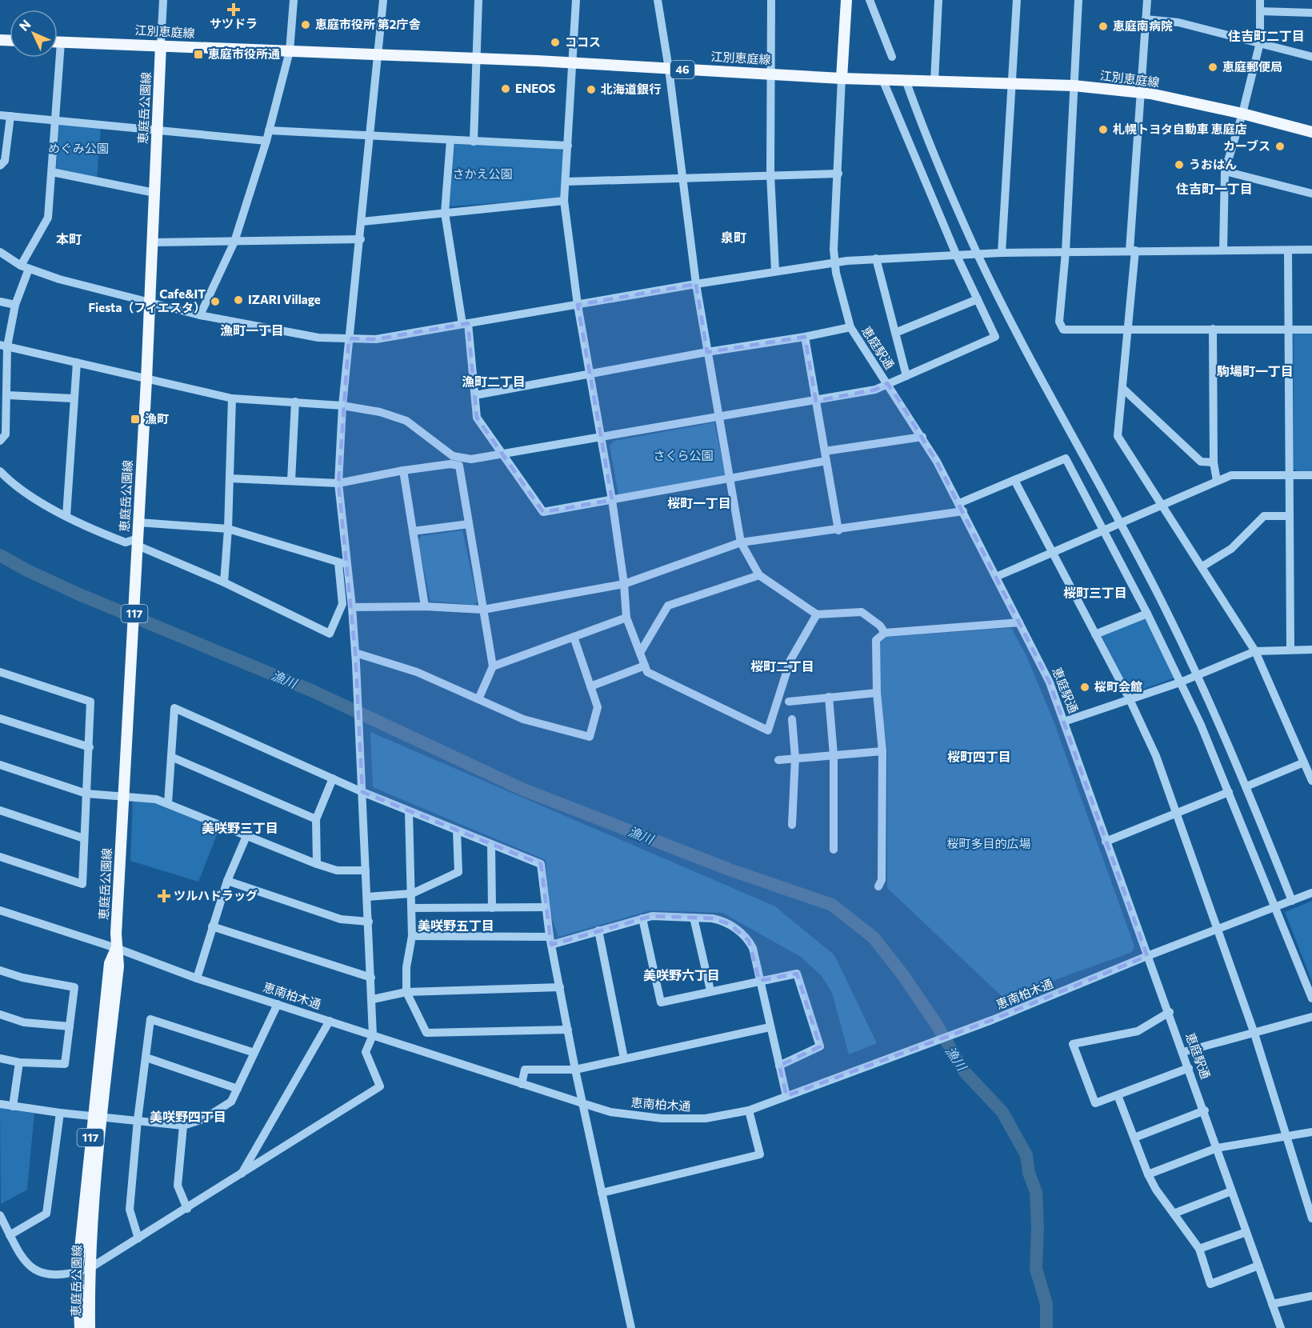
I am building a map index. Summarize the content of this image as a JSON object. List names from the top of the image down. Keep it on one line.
{"streets":{"main road":["江別恵庭線","46","恵庭岳公園線","117"],"street":["恵庭駅通","恵南柏木通"]},"crossings":[["江別恵庭線","恵庭岳公園線"],["江別恵庭線","恵庭駅通"],["恵庭岳公園線","恵南柏木通"],["恵庭駅通","恵南柏木通"]],"districts":["住吉町二丁目","住吉町一丁目","泉町","本町","漁町一丁目","駒場町一丁目","漁町二丁目","桜町一丁目","桜町三丁目","桜町二丁目","桜町四丁目","美咲野三丁目","美咲野五丁目","美咲野六丁目","美咲野四丁目"],"water":["漁川"],"parks":["めぐみ公園","さかえ公園","さくら公園","桜町多目的広場"],"places":{"health":["サツドラ","ツルハドラッグ"],"other":["恵庭市役所 第2庁舎","恵庭南病院","ココス","恵庭郵便局","ENEOS","北海道銀行","札幌トヨタ自動車 恵庭店","カーブス","うおはん","IZARI Village","Cafe&IT Fiesta（フィエスタ）","桜町会館"],"transit":["恵庭市役所通","漁町"]},"north":"top left"}
